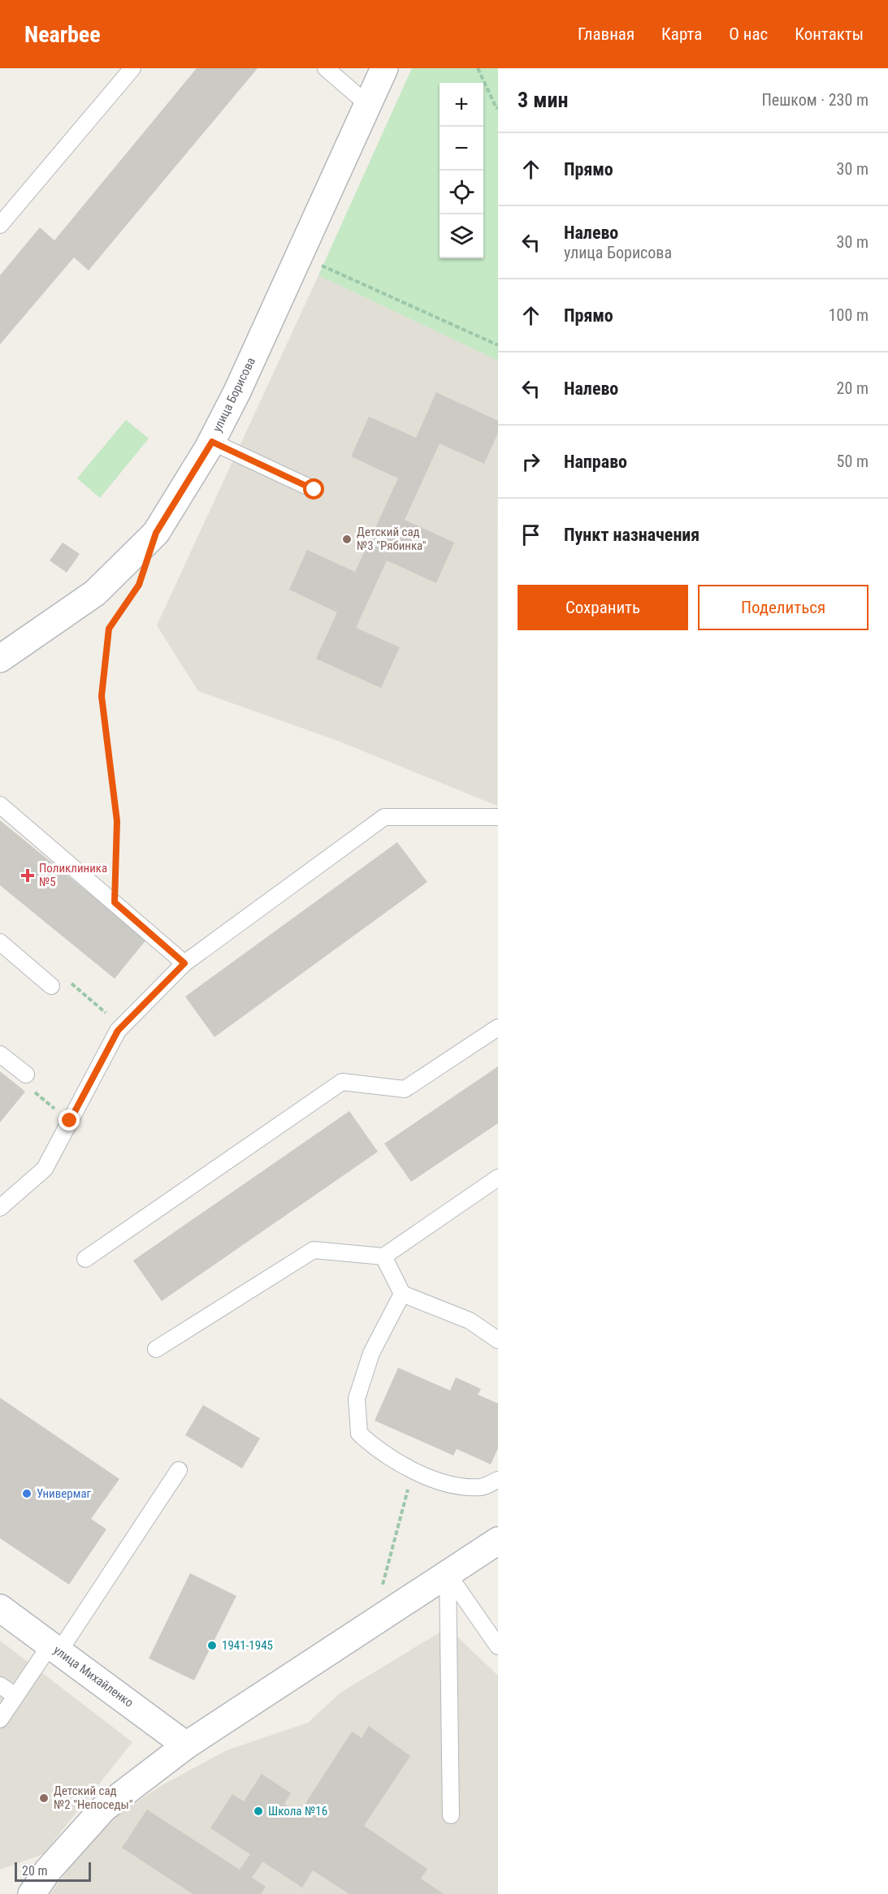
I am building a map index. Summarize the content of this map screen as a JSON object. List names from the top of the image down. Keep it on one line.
{"streets":{"street":["улица Борисова","улица Михайленко"]},"places":{"other":["Детский сад №3 \"Рябинка\"","Универмаг","1941-1945","Детский сад №2 \"Непоседы\"","Школа №16"],"health":["Поликлиника №5"]},"scale_bar":"20 m","page":{"header":"Nearbee","nav":["Главная","Карта","О нас","Контакты"],"heading":["3 мин","Пешком · 230 m"],"map_buttons":["+","−"],"list":[["Прямо","30 m"],["Налево","улица Борисова","30 m"],["Прямо","100 m"],["Налево","20 m"],["Направо","50 m"],"Пункт назначения"],"buttons":["Сохранить","Поделиться"],"scale":"20 m"}}
